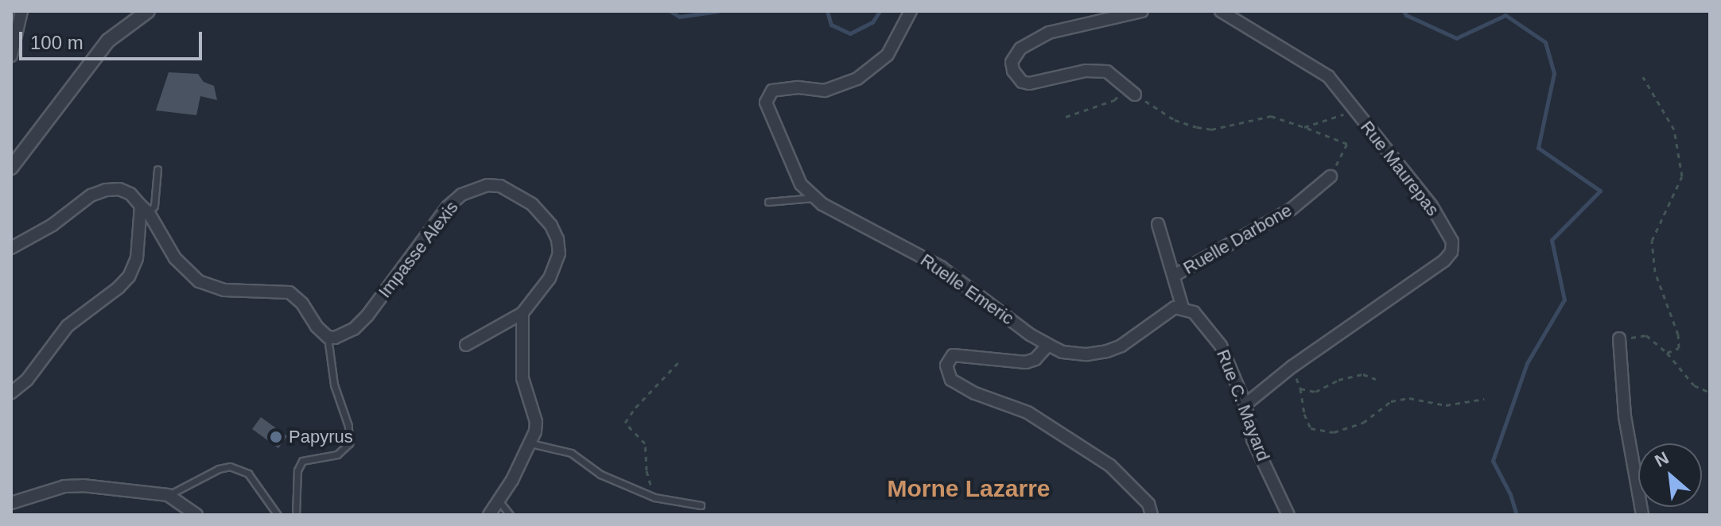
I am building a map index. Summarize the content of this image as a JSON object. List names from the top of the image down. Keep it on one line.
{"streets":{"street":["Rue Maurepas","Ruelle Darbone","Impasse Alexis","Ruelle Emeric","Rue C. Mayard"]},"crossings":[["Rue Maurepas","Rue C. Mayard"]],"districts":["Morne Lazarre"],"places":["Papyrus"],"scale_bar":"100 m","north":"top left"}
